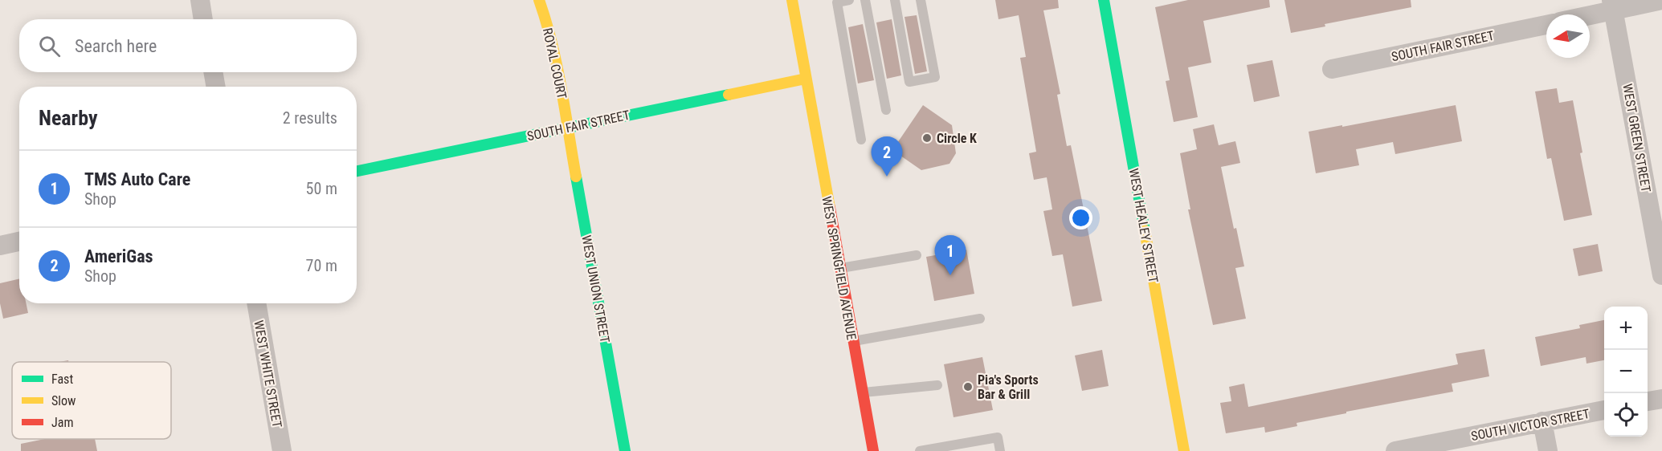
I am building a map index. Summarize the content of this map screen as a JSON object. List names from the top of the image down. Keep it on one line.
{"streets":{"street":["SOUTH FAIR STREET","ROYAL COURT","WEST GREEN STREET","WEST HEALEY STREET","WEST SPRINGFIELD AVENUE","WEST UNION STREET","WEST WHITE STREET","SOUTH VICTOR STREET"]},"crossings":[["SOUTH FAIR STREET","ROYAL COURT"],["SOUTH FAIR STREET","WEST SPRINGFIELD AVENUE"],["SOUTH FAIR STREET","WEST UNION STREET"],["ROYAL COURT","WEST UNION STREET"]],"places":["Circle K","Pia's Sports Bar & Grill"],"legend":["Fast","Slow","Jam"],"north":"left","page":{"search":"Search here","heading":["Nearby","2 results"],"pins":["2","1"],"list":[{"mark":"1","name":"TMS Auto Care","note":"Shop","value":"50 m"},{"mark":"2","name":"AmeriGas","note":"Shop","value":"70 m"}],"map_buttons":["+","−"]}}
